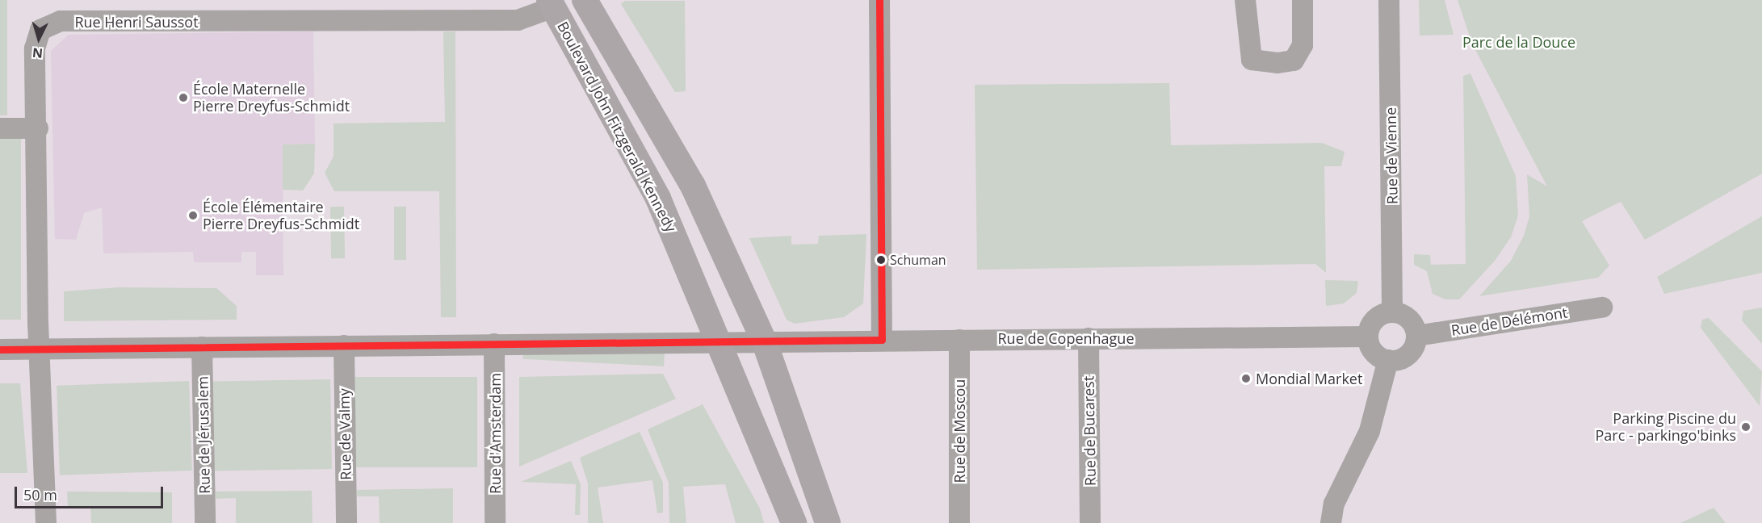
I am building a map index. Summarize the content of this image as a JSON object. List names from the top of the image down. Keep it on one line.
{"streets":{"main road":["Boulevard John Fitzgerald Kennedy"],"street":["Rue Henri Saussot","Rue de Vienne","Rue de Délémont","Rue de Copenhague","Rue de Moscou","Rue de Bucarest","Rue d'Amsterdam","Rue de Valmy","Rue de Jérusalem"]},"crossings":[["Rue Henri Saussot","Boulevard John Fitzgerald Kennedy"],["Rue Henri Saussot","Rue de Copenhague"],["Boulevard John Fitzgerald Kennedy","Rue de Copenhague"],["Rue de Vienne","Rue de Délémont"],["Rue de Vienne","Rue de Copenhague"],["Rue de Délémont","Rue de Copenhague"],["Rue de Copenhague","Rue de Moscou"],["Rue de Copenhague","Rue de Bucarest"],["Rue de Copenhague","Rue d'Amsterdam"],["Rue de Copenhague","Rue de Valmy"],["Rue de Copenhague","Rue de Jérusalem"]],"parks":["Parc de la Douce"],"places":["École Maternelle Pierre Dreyfus-Schmidt","École Élémentaire Pierre Dreyfus-Schmidt","Schuman","Mondial Market","Parking Piscine du Parc - parkingo'binks"],"scale_bar":"50 m","north":"bottom"}
